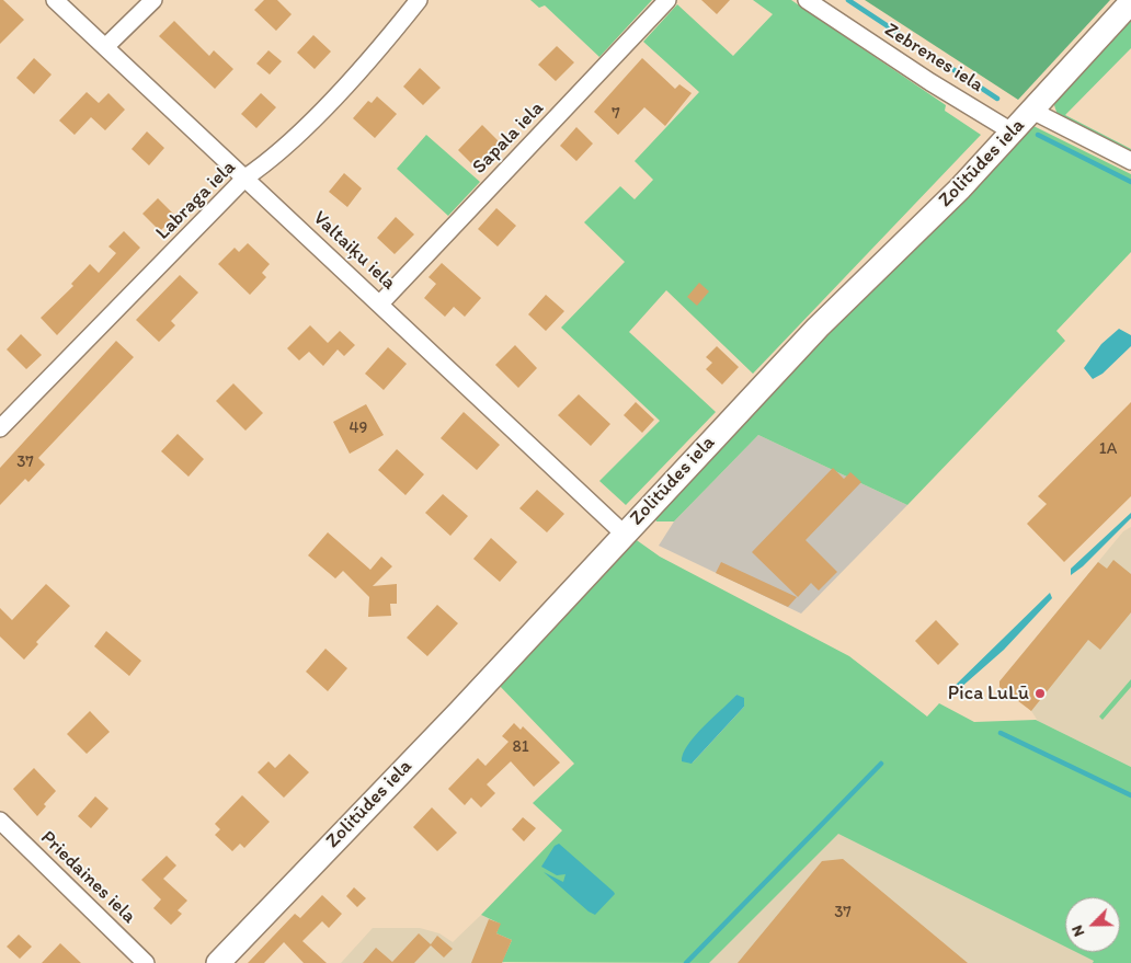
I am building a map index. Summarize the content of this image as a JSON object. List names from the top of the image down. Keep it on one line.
{"streets":{"street":["Zebrenes iela","Sapala iela","Zolitūdes iela","Labraga iela","Valtaiķu iela","Priedaines iela"]},"crossings":[["Zebrenes iela","Zolitūdes iela"],["Sapala iela","Valtaiķu iela"],["Zolitūdes iela","Valtaiķu iela"],["Labraga iela","Valtaiķu iela"]],"places":["Pica LuLū"],"house_numbers":["7","49","1A","37","81","37"],"north":"bottom left"}
